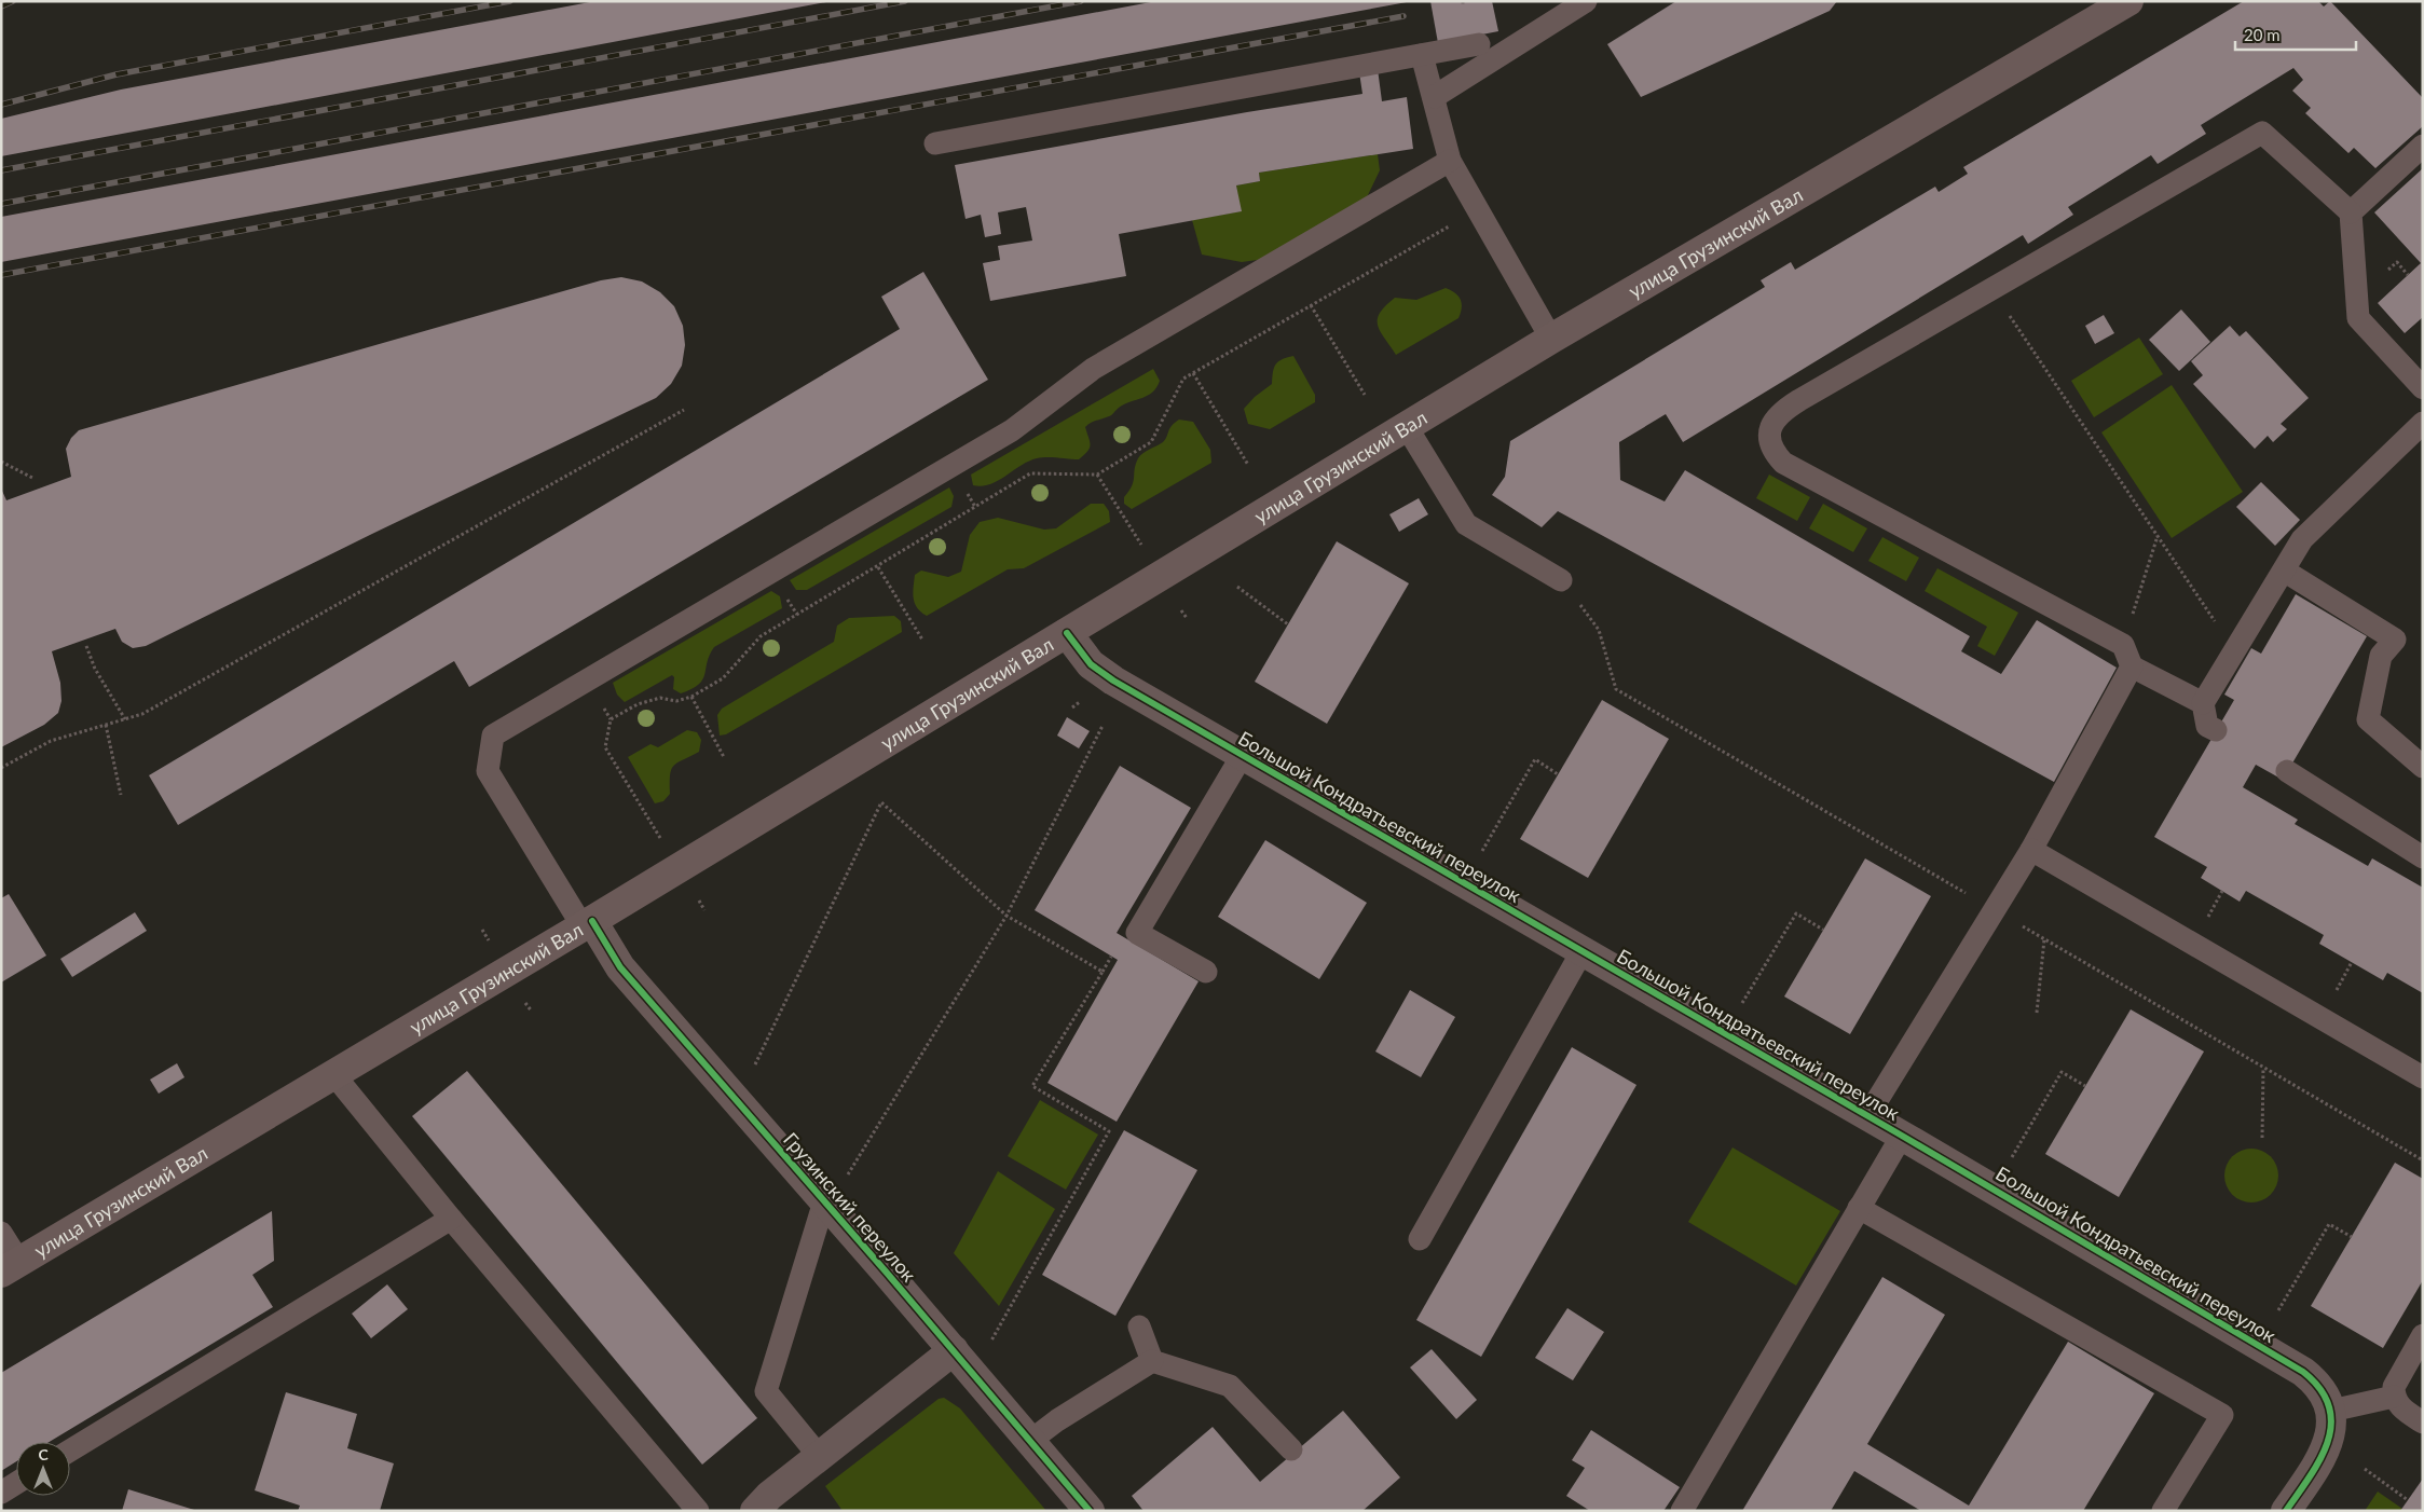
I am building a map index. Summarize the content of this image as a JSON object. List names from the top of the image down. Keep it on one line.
{"streets":{"main road":["улица Грузинский Вал"],"street":["Большой Кондратьевский переулок","Грузинский переулок"]},"crossings":[["улица Грузинский Вал","Большой Кондратьевский переулок"],["улица Грузинский Вал","Грузинский переулок"]],"scale_bar":"20 m","north":"top"}
